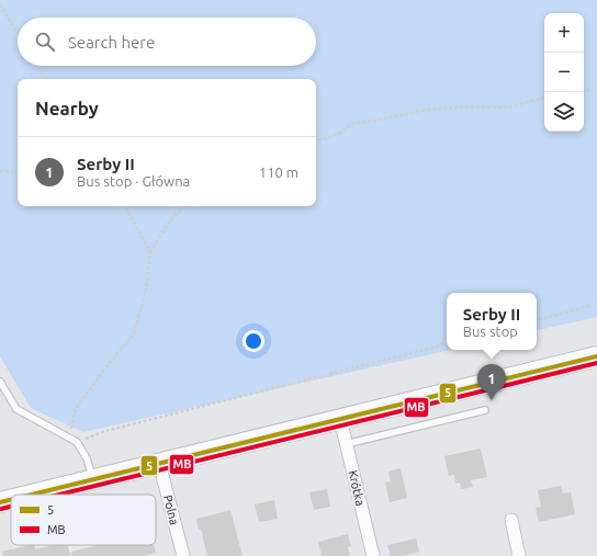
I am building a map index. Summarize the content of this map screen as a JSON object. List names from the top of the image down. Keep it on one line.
{"streets":{"street":["Krótka","Polna"]},"lines":["transit line 5","transit line MB"],"legend":["5","MB"],"page":{"map_buttons":["+","−"],"search":"Search here","heading":"Nearby","list":[{"mark":"1","name":"Serby II","note":"Bus stop · Główna","value":"110 m"}],"popup":["Serby II","Bus stop"],"pins":"1"}}
